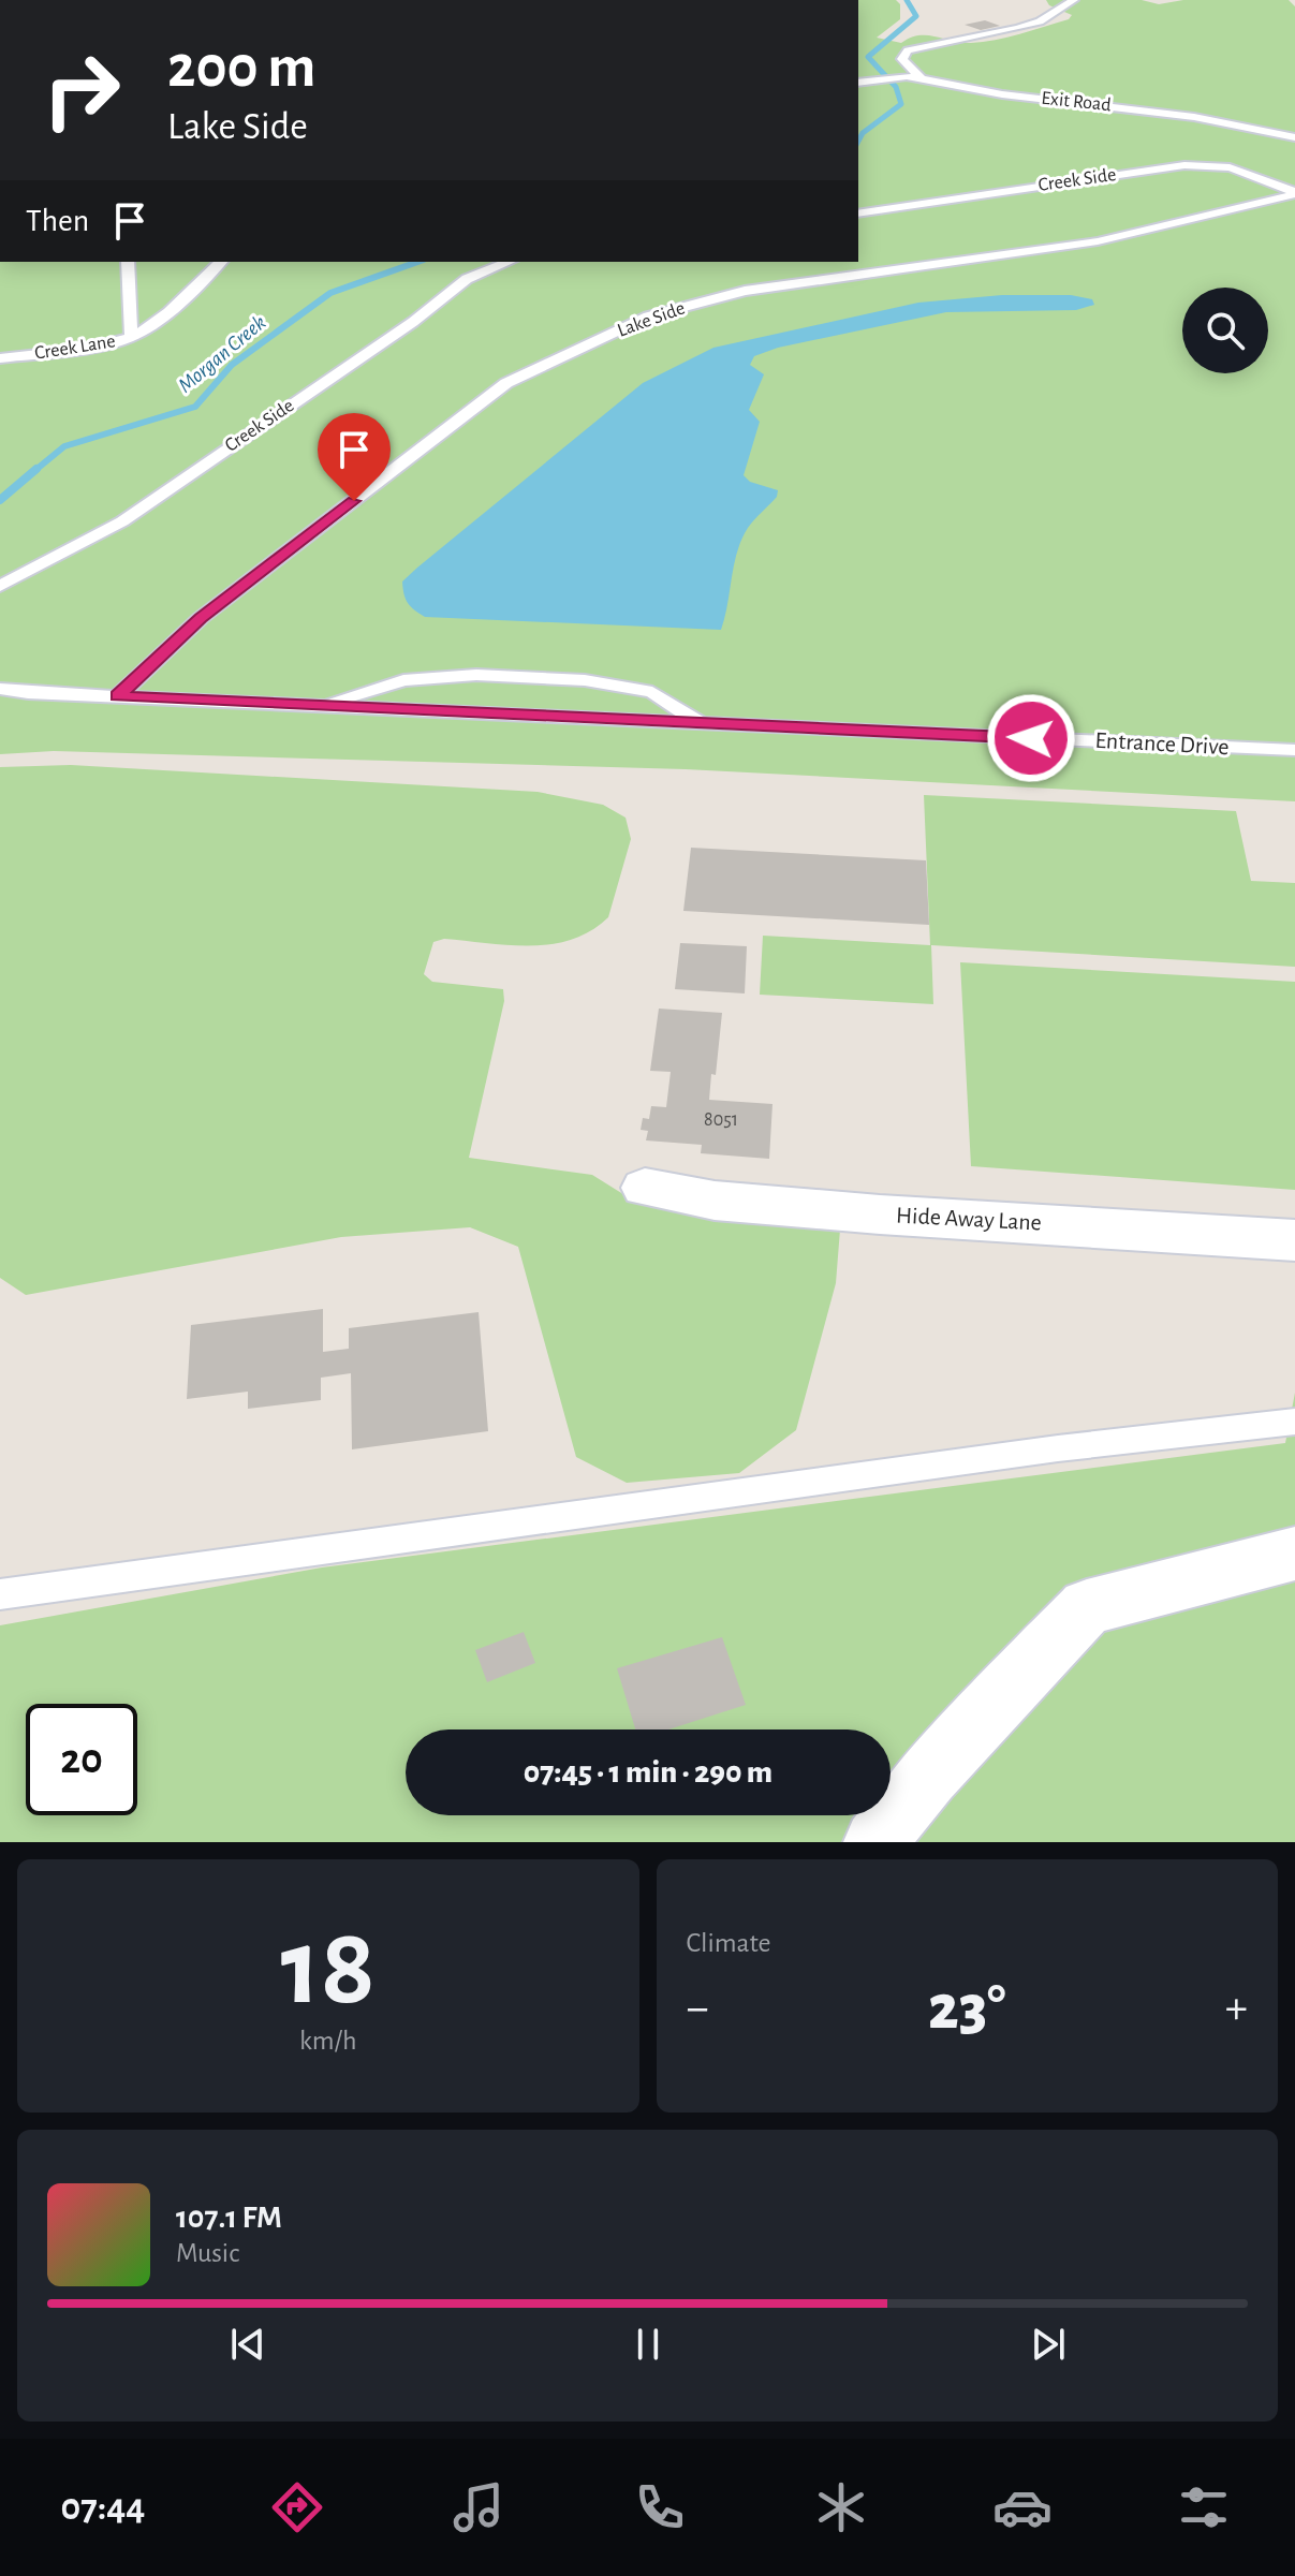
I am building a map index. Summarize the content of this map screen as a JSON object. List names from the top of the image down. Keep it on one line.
{"streets":{"street":["Hide Away Lane"],"lane":["Exit Road","Creek Side","Lake Side","Creek Lane","Entrance Drive"]},"crossings":[["Creek Side","Lake Side"],["Lake Side","Entrance Drive"]],"water":["Morgan Creek"],"house_numbers":["8051"],"page":{"turn":["200 m","Lake Side"],"then":"Then","limit":"20","trip":"07:45 · 1 min · 290 m","tile":[["18","km/h"],"Climate"],"heat":["−","23°","+"],"song":["107.1 FM","Music"],"tabs":"07:44"}}
